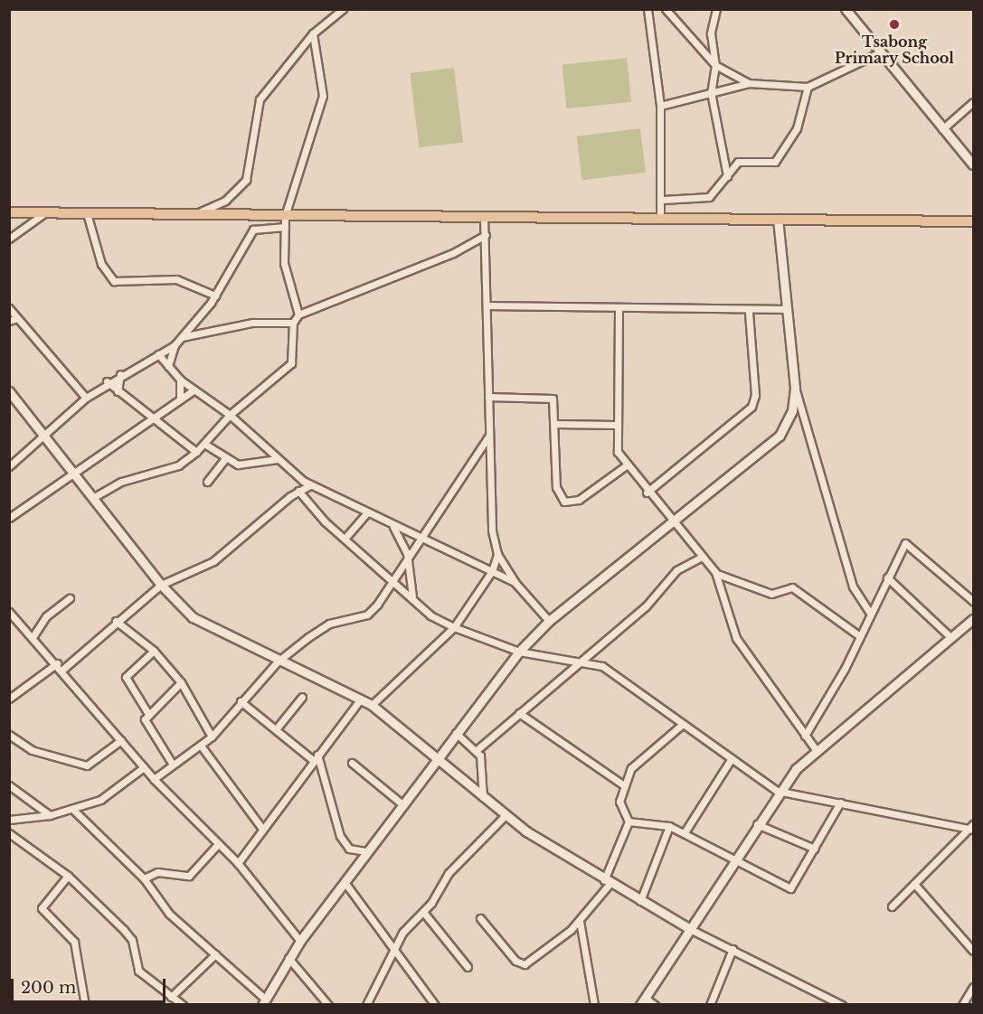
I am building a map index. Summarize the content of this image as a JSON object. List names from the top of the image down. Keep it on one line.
{"places":["Tsabong Primary School"],"scale_bar":"200 m"}
